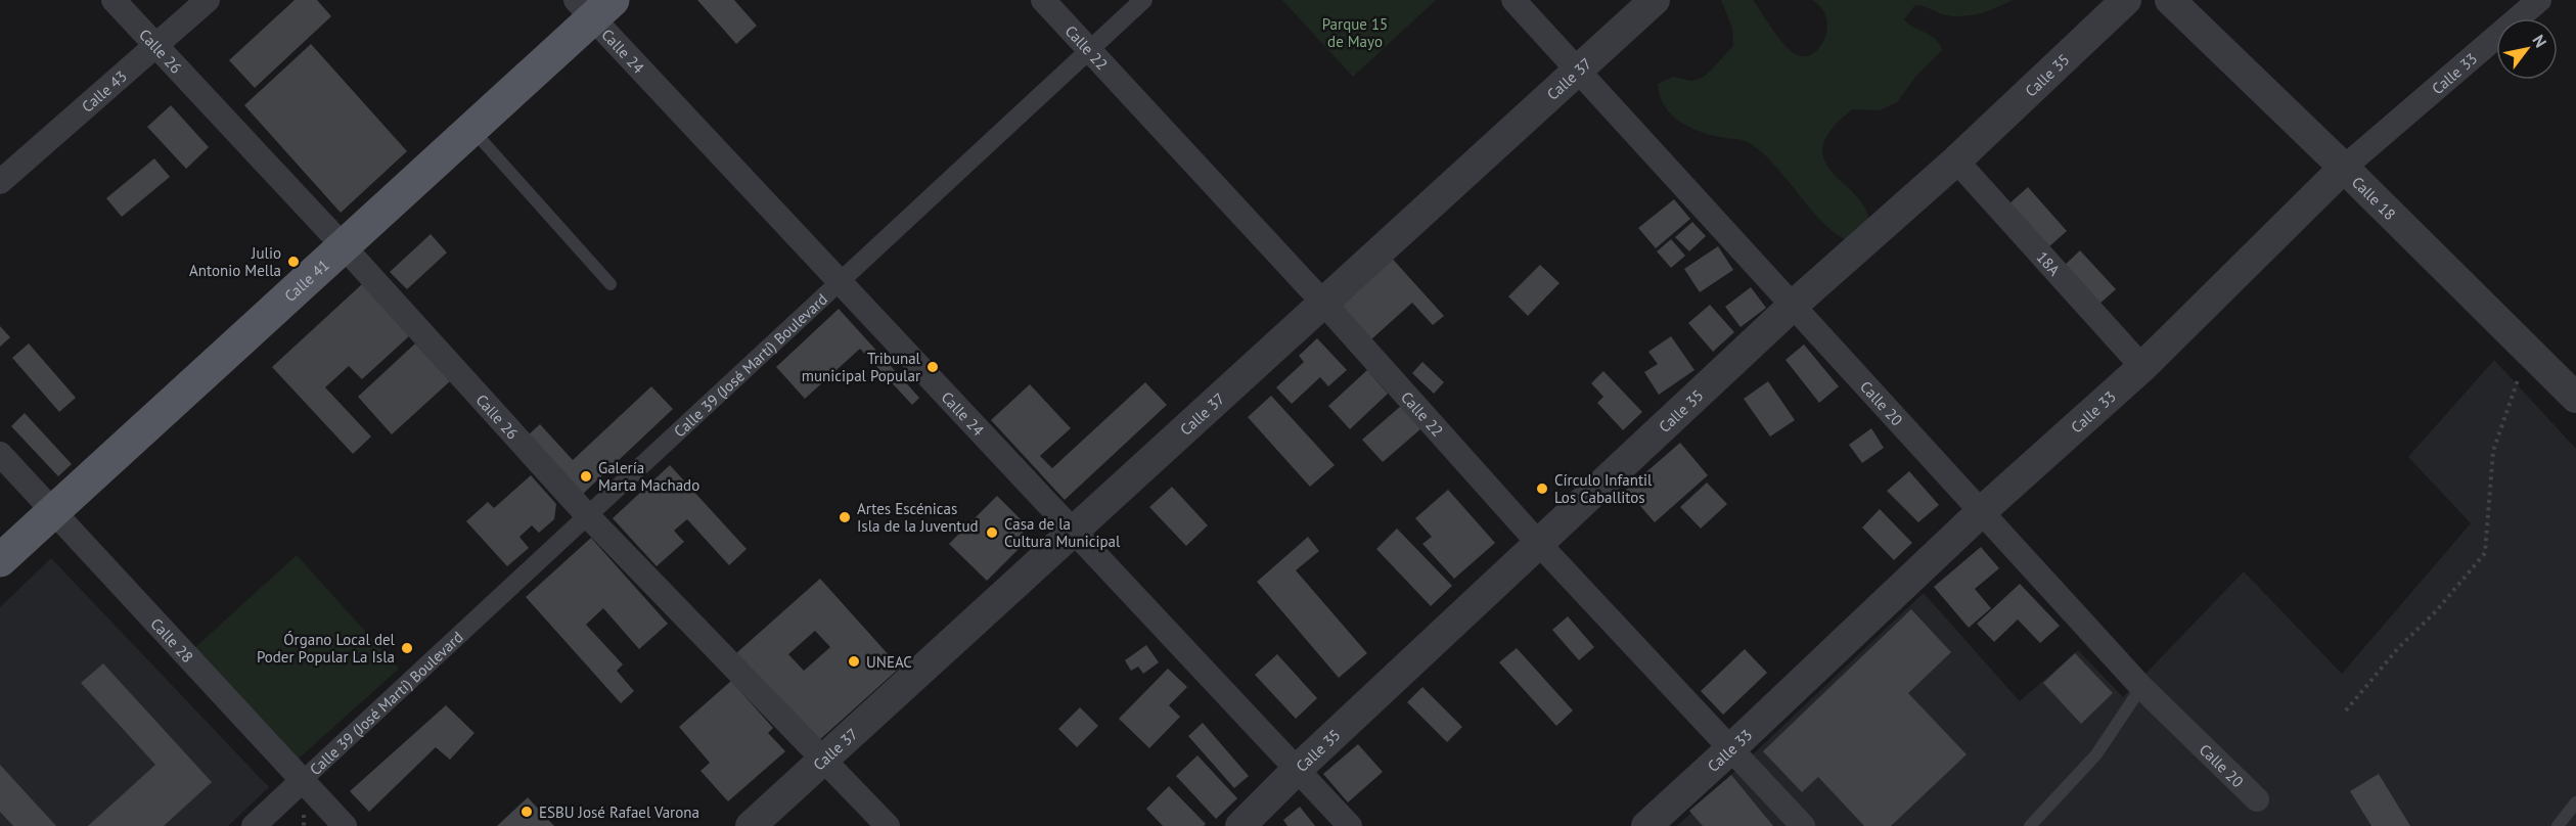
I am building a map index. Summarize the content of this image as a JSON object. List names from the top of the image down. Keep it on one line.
{"streets":{"main road":["Calle 41"],"street":["Calle 22","Calle 26","Calle 24","Calle 33","Calle 35","Calle 37","Calle 43","Calle 18","18A","Calle 39 (José Martí) Boulevard","Calle 20","Calle 28"]},"crossings":[["Calle 22","Calle 33"],["Calle 22","Calle 35"],["Calle 22","Calle 37"],["Calle 22","Calle 39 (José Martí) Boulevard"],["Calle 26","Calle 37"],["Calle 26","Calle 43"],["Calle 26","Calle 41"],["Calle 26","Calle 39 (José Martí) Boulevard"],["Calle 24","Calle 35"],["Calle 24","Calle 37"],["Calle 24","Calle 41"],["Calle 24","Calle 39 (José Martí) Boulevard"],["Calle 33","Calle 18"],["Calle 33","18A"],["Calle 33","Calle 20"],["Calle 35","18A"],["Calle 35","Calle 20"],["Calle 37","Calle 20"],["Calle 41","Calle 28"],["Calle 39 (José Martí) Boulevard","Calle 28"]],"parks":["Parque 15 de Mayo"],"places":["Julio Antonio Mella","Tribunal municipal Popular","Galería Marta Machado","Círculo Infantil Los Caballitos","Artes Escénicas Isla de la Juventud","Casa de la Cultura Municipal","Órgano Local del Poder Popular La Isla","UNEAC","ESBU José Rafael Varona"],"north":"top right"}
